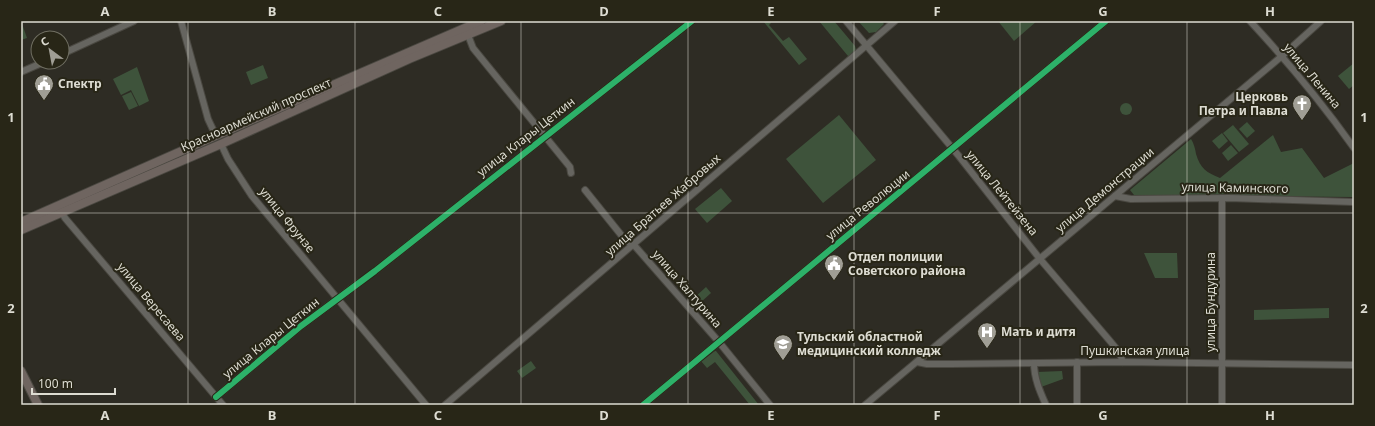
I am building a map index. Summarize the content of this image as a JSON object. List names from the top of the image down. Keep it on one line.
{"streets":{"main road":["Красноармейский проспект","улица Фрунзе"],"street":["улица Ленина","улица Клары Цеткин","улица Каминского","улица Демонстрации","улица Лейтейзена","улица Братьев Жабровых","улица Революции","улица Халтурина","улица Вересаева","улица Бундурина","Пушкинская улица"]},"crossings":[["улица Ленина","улица Демонстрации"],["Красноармейский проспект","улица Фрунзе"],["Красноармейский проспект","улица Вересаева"],["улица Клары Цеткин","улица Фрунзе"],["улица Клары Цеткин","улица Вересаева"],["улица Каминского","улица Демонстрации"],["улица Каминского","улица Бундурина"],["улица Демонстрации","улица Лейтейзена"],["улица Демонстрации","Пушкинская улица"],["улица Лейтейзена","улица Братьев Жабровых"],["улица Лейтейзена","улица Революции"],["улица Лейтейзена","Пушкинская улица"],["улица Братьев Жабровых","улица Халтурина"],["улица Революции","улица Халтурина"],["улица Бундурина","Пушкинская улица"]],"places":{"public building":["Спектр","Отдел полиции Советского района"],"church":["Церковь Петра и Павла"],"hospital":["Мать и дитя"],"school or university":["Тульский областной медицинский колледж"]},"scale_bar":"100 m","north":"top left","grid":{"columns":["A","B","C","D","E","F","G","H"],"rows":["1","2"]}}
